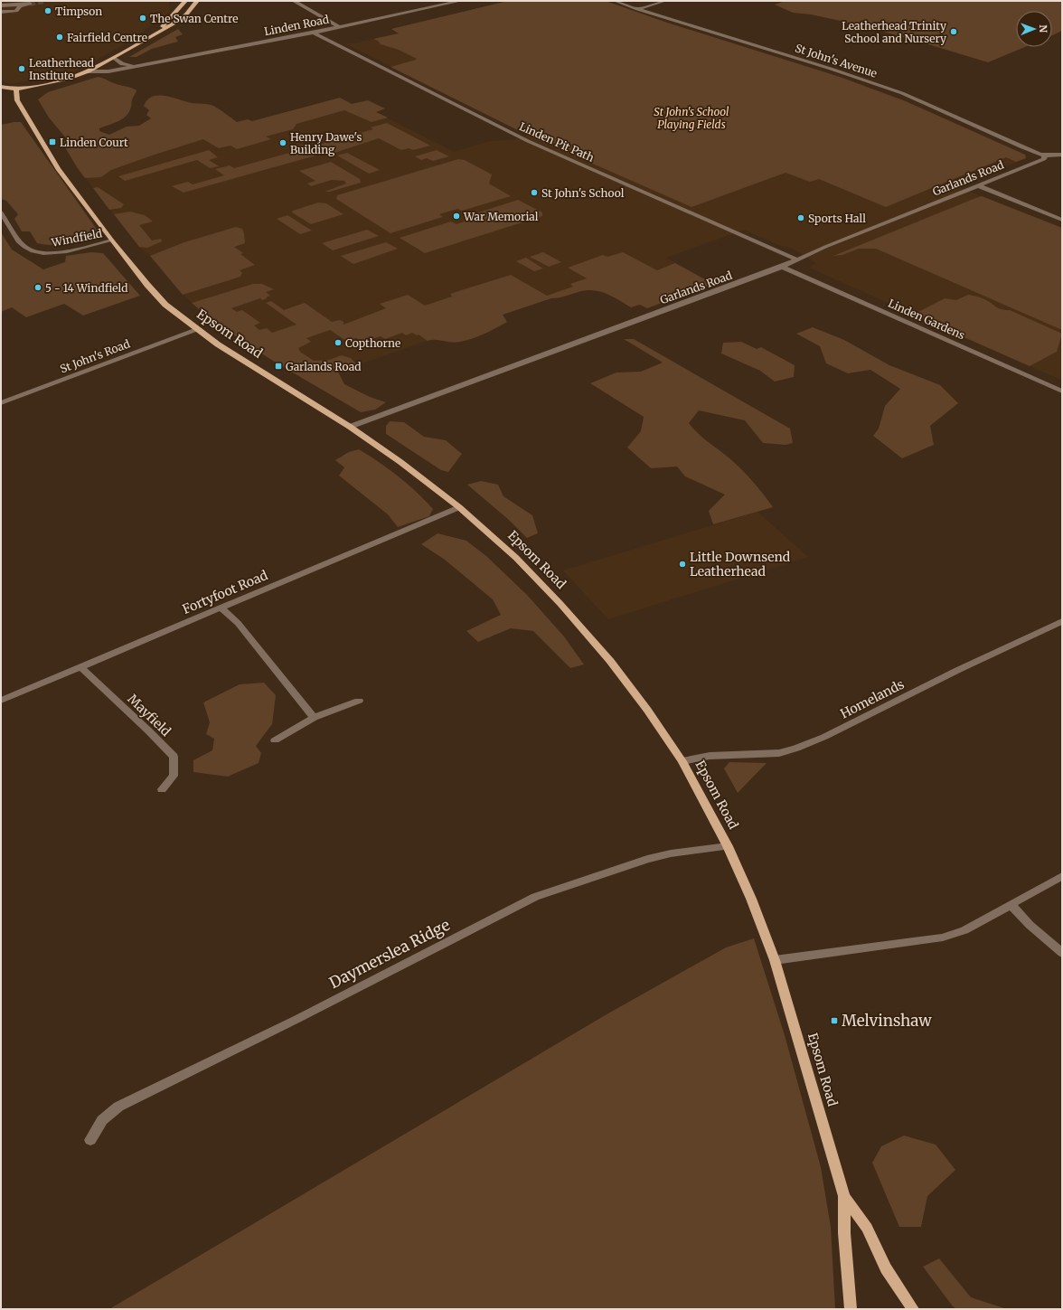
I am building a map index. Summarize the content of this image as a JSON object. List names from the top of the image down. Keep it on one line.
{"streets":{"main road":["Epsom Road"],"street":["Linden Road","St John's Avenue","Linden Pit Path","Garlands Road","Windfield","Linden Gardens","St John's Road","Fortyfoot Road","Homelands","Mayfield","Daymerslea Ridge"]},"crossings":[["Linden Road","Linden Pit Path"],["St John's Avenue","Garlands Road"],["Linden Pit Path","Garlands Road"],["Garlands Road","Linden Gardens"],["Garlands Road","Epsom Road"],["Windfield","Epsom Road"],["Epsom Road","St John's Road"],["Epsom Road","Fortyfoot Road"],["Epsom Road","Homelands"],["Epsom Road","Daymerslea Ridge"],["Fortyfoot Road","Mayfield"]],"parks":["St John's School Playing Fields"],"places":{"other":["Timpson","The Swan Centre","Leatherhead Trinity School and Nursery","Fairfield Centre","Leatherhead Institute","Henry Dawe's Building","St John's School","War Memorial","Sports Hall","5 - 14 Windfield","Copthorne","Little Downsend Leatherhead"],"transit":["Linden Court","Garlands Road","Melvinshaw"]},"north":"right"}
